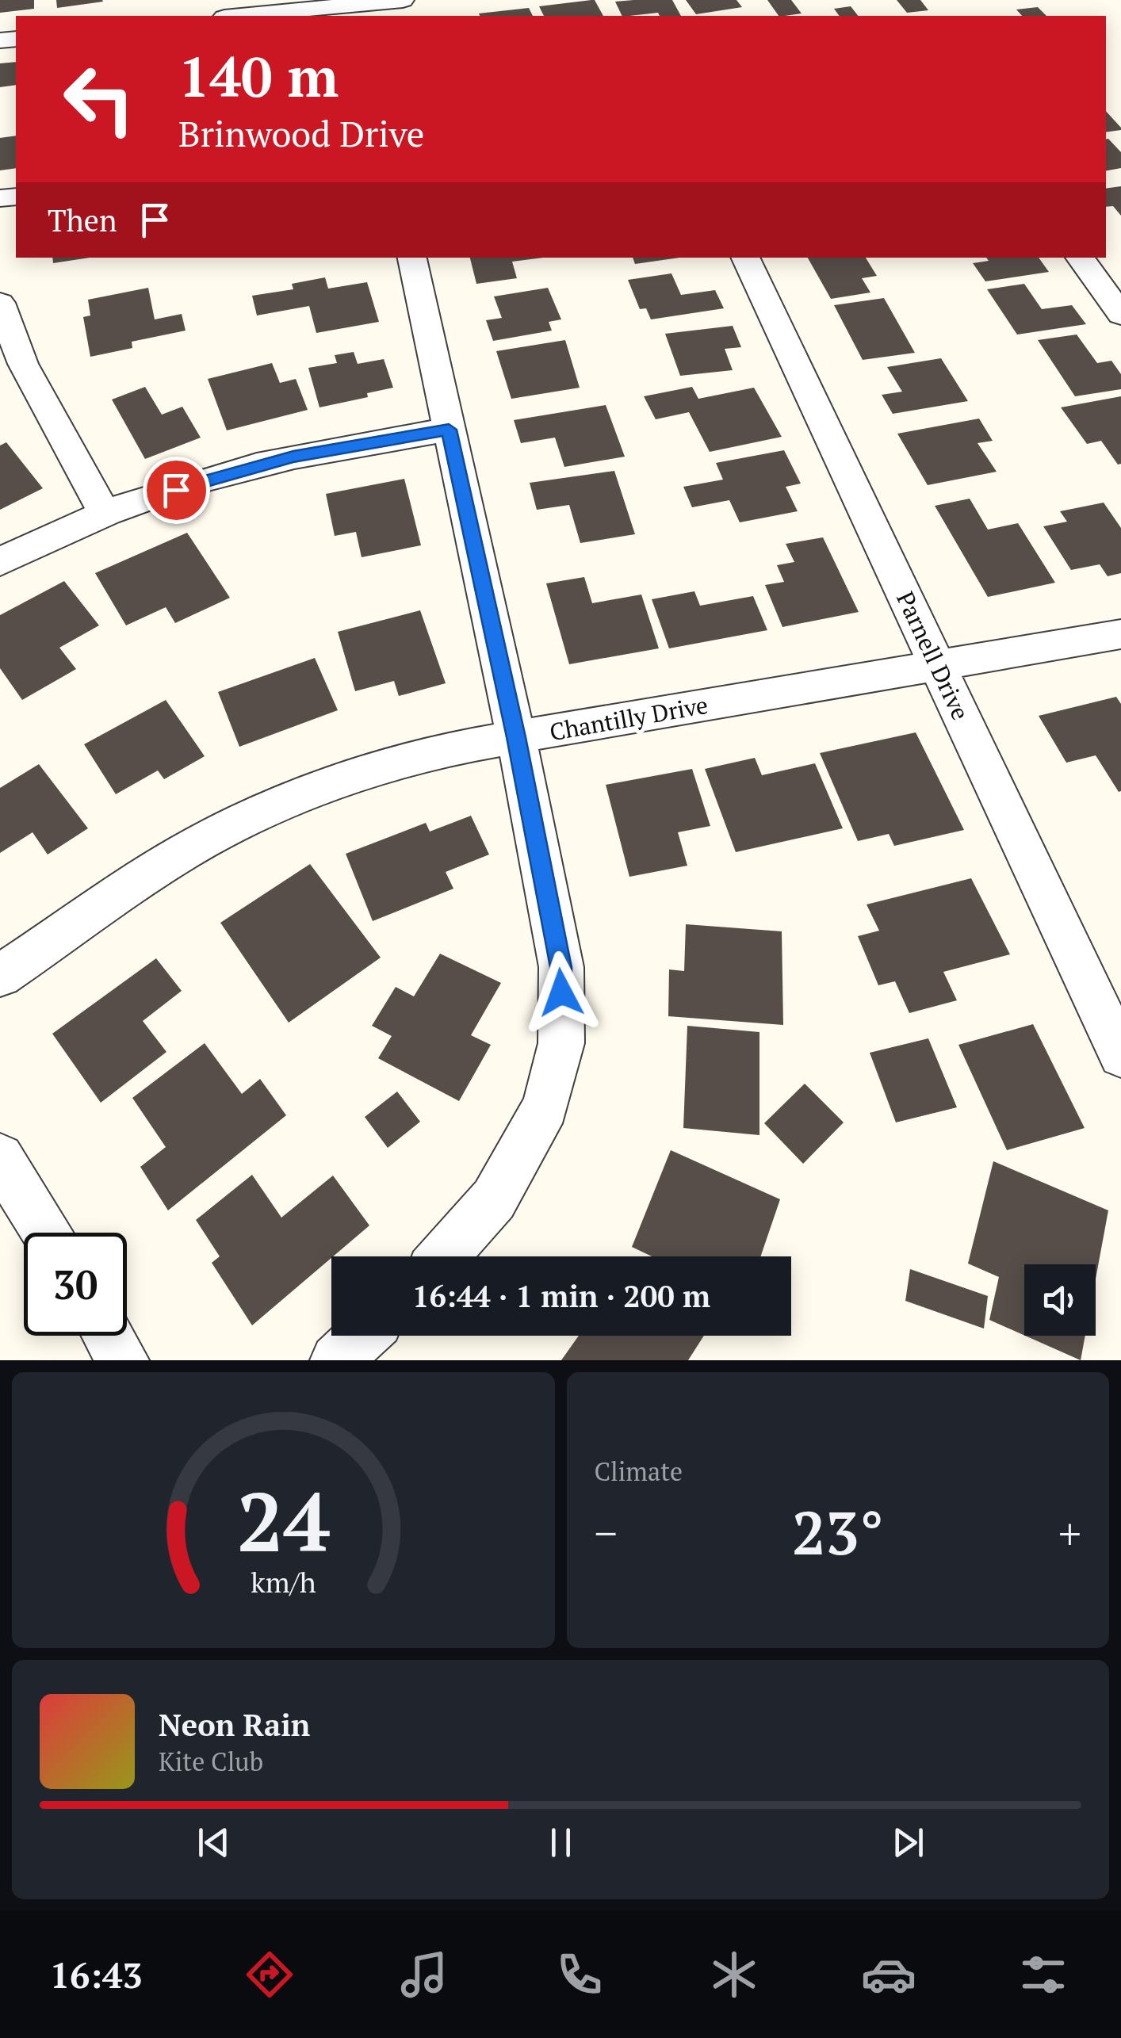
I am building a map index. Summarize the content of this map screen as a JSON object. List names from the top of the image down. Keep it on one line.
{"streets":{"street":["Parnell Drive","Chantilly Drive"]},"crossings":[["Parnell Drive","Chantilly Drive"]],"page":{"turn":["140 m","Brinwood Drive"],"then":"Then","limit":"30","trip":"16:44 · 1 min · 200 m","tile":"Climate","heat":["−","23°","+"],"song":["Neon Rain","Kite Club"],"tabs":"16:43","gauge":["24","km/h"]}}
